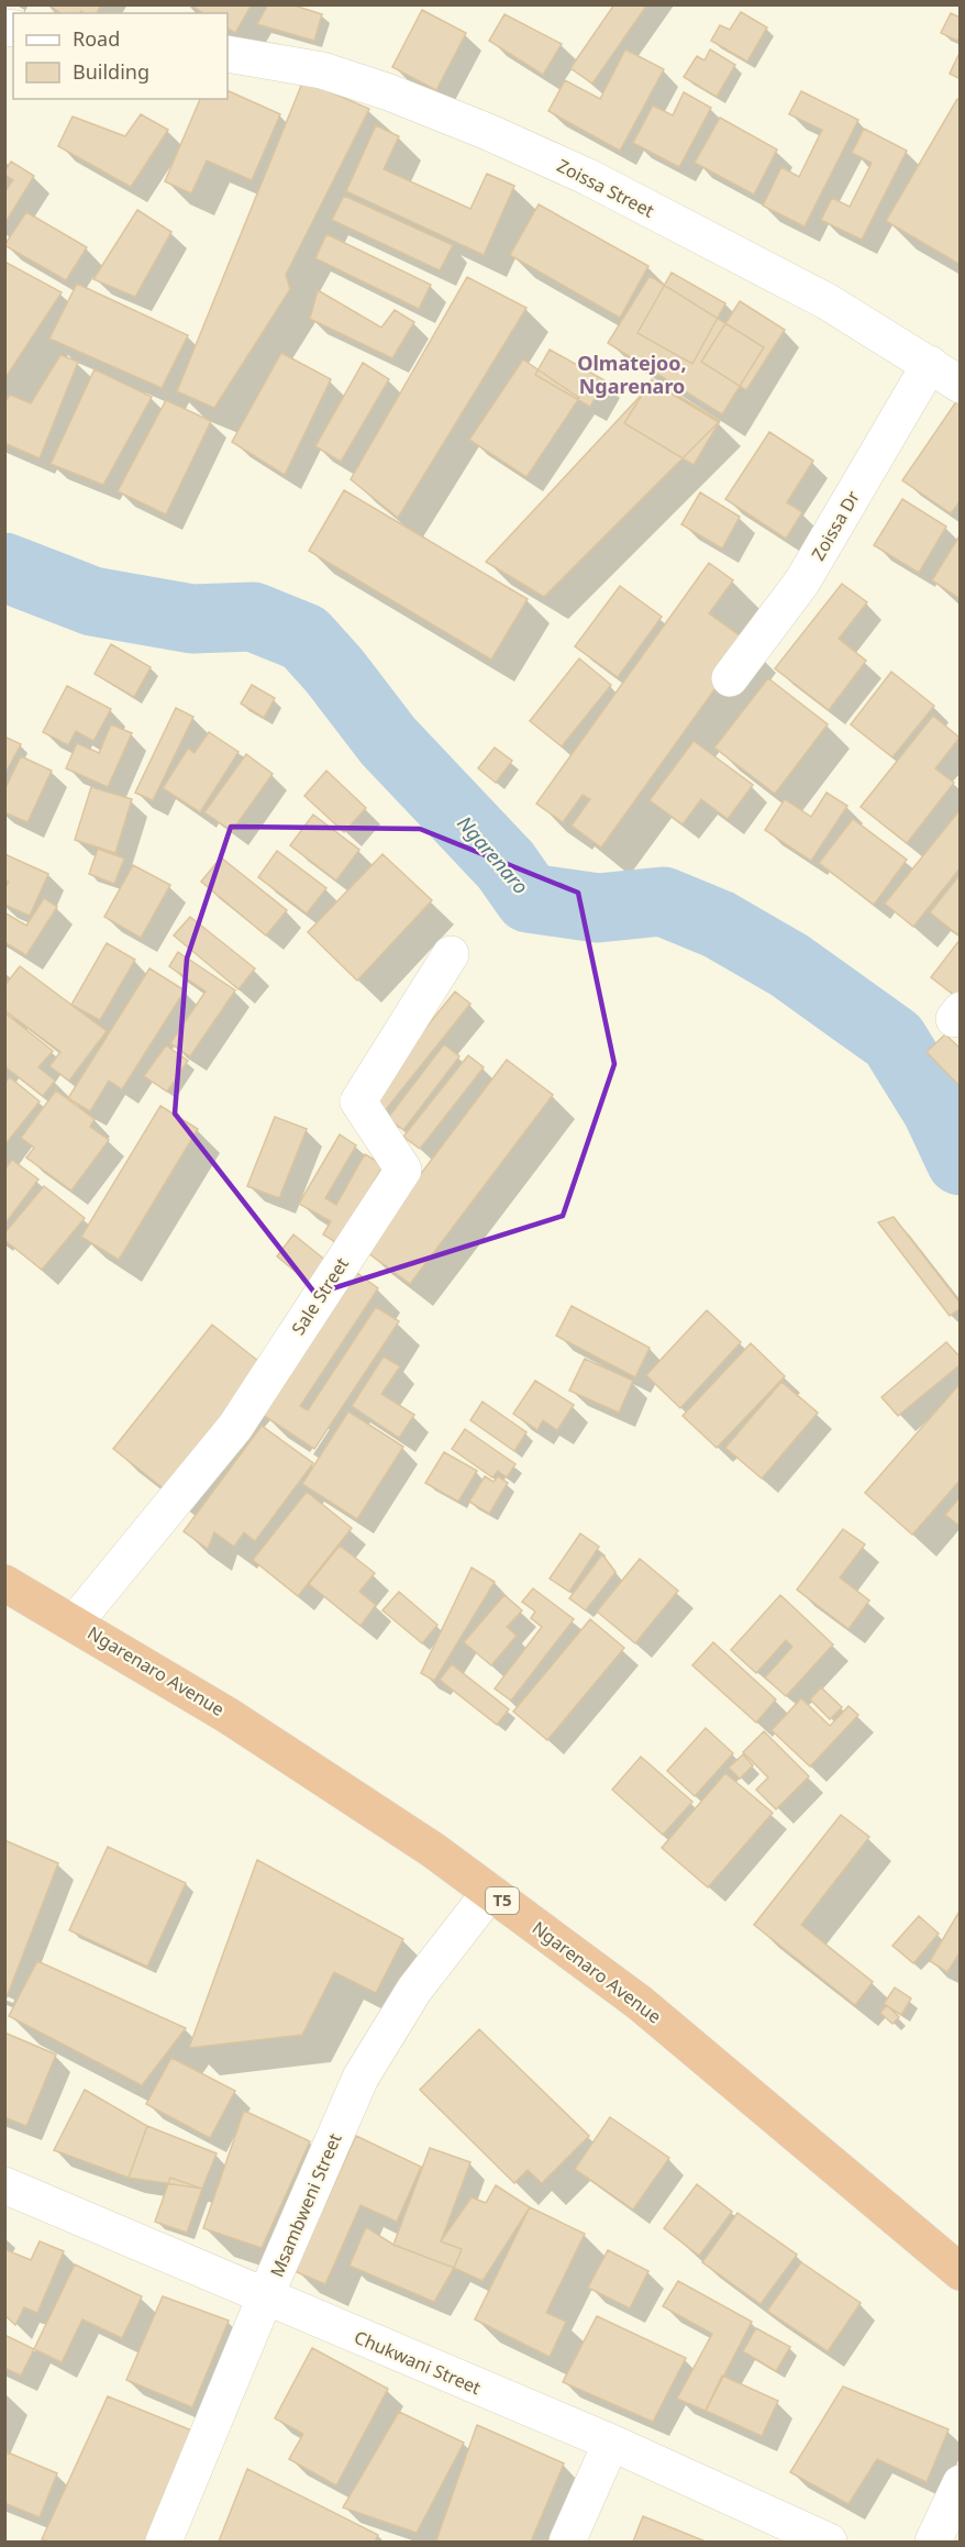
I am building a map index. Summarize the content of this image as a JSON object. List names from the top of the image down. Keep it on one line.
{"streets":{"highway":["Ngarenaro Avenue","T5"],"street":["Zoissa Street","Zoissa Dr","Sale Street","Msambweni Street","Chukwani Street"]},"crossings":[["Zoissa Street","Zoissa Dr"],["Sale Street","Ngarenaro Avenue"],["Ngarenaro Avenue","Msambweni Street"],["Msambweni Street","Chukwani Street"]],"districts":["Olmatejoo, Ngarenaro"],"water":["Ngarenaro"],"legend":["Road","Building"]}
